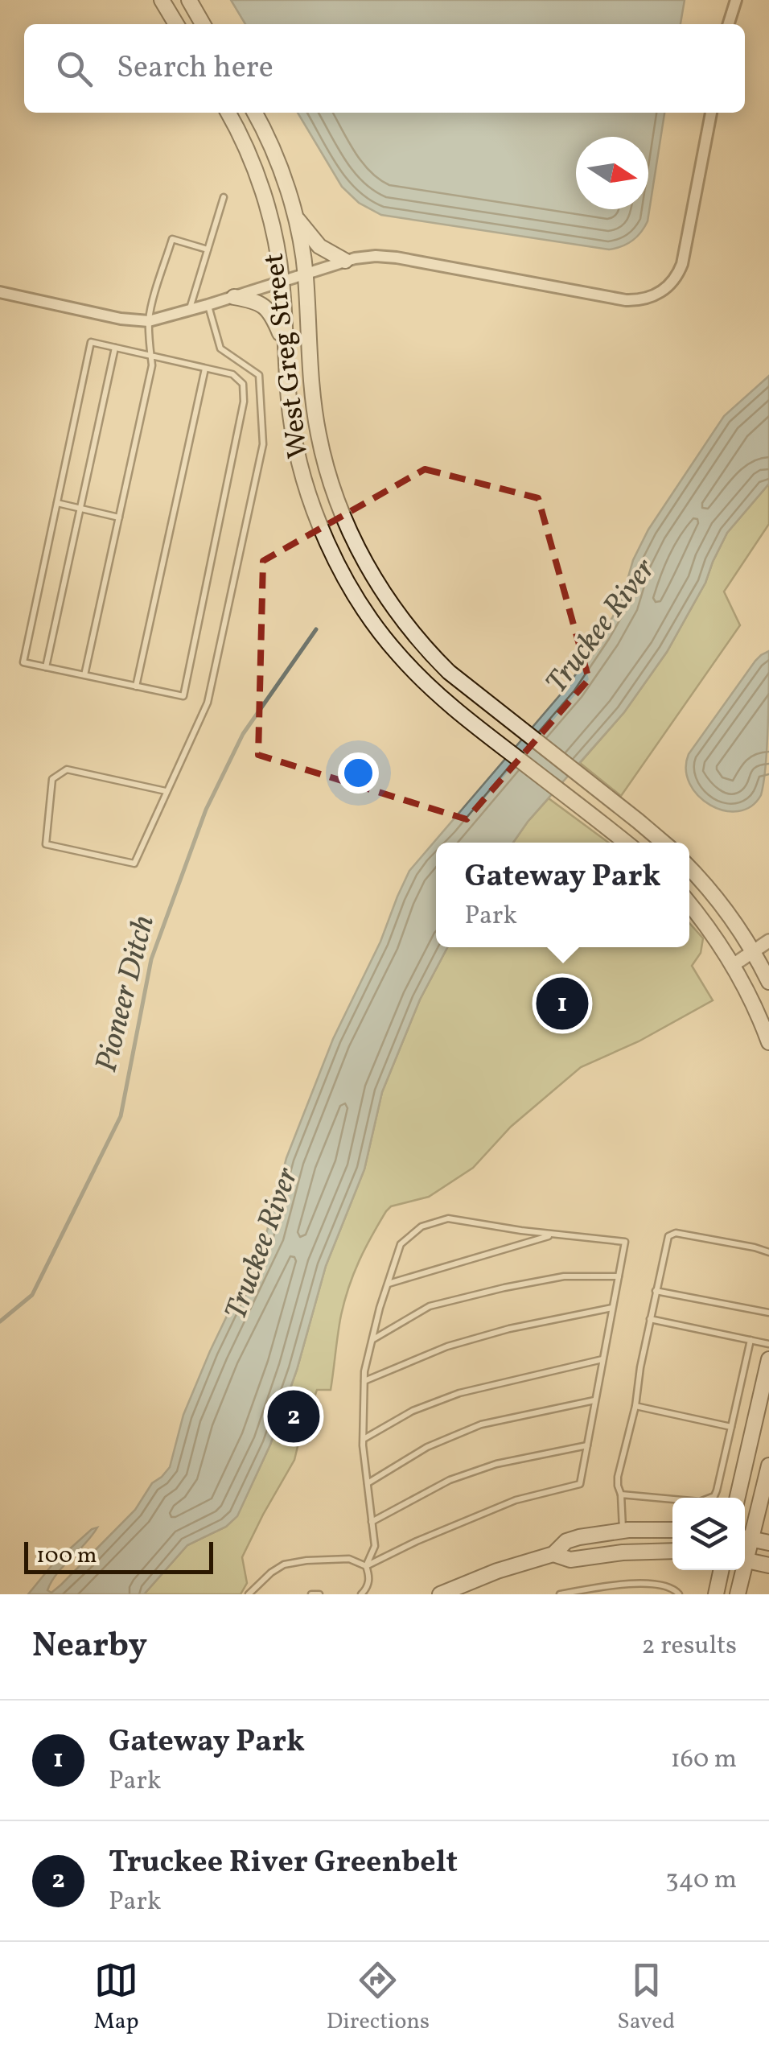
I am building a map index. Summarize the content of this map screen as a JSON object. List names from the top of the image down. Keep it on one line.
{"streets":{"main road":["West Greg Street"]},"water":["Truckee River","Pioneer Ditch"],"scale_bar":"100 m","north":"right","page":{"search":"Search here","popup":["Gateway Park","Park"],"pins":["1","2"],"scale":"100 m","heading":["Nearby","2 results"],"list":[{"mark":"1","name":"Gateway Park","note":"Park","value":"160 m"},{"mark":"2","name":"Truckee River Greenbelt","note":"Park","value":"340 m"}],"nav":["Map","Directions","Saved"]}}
